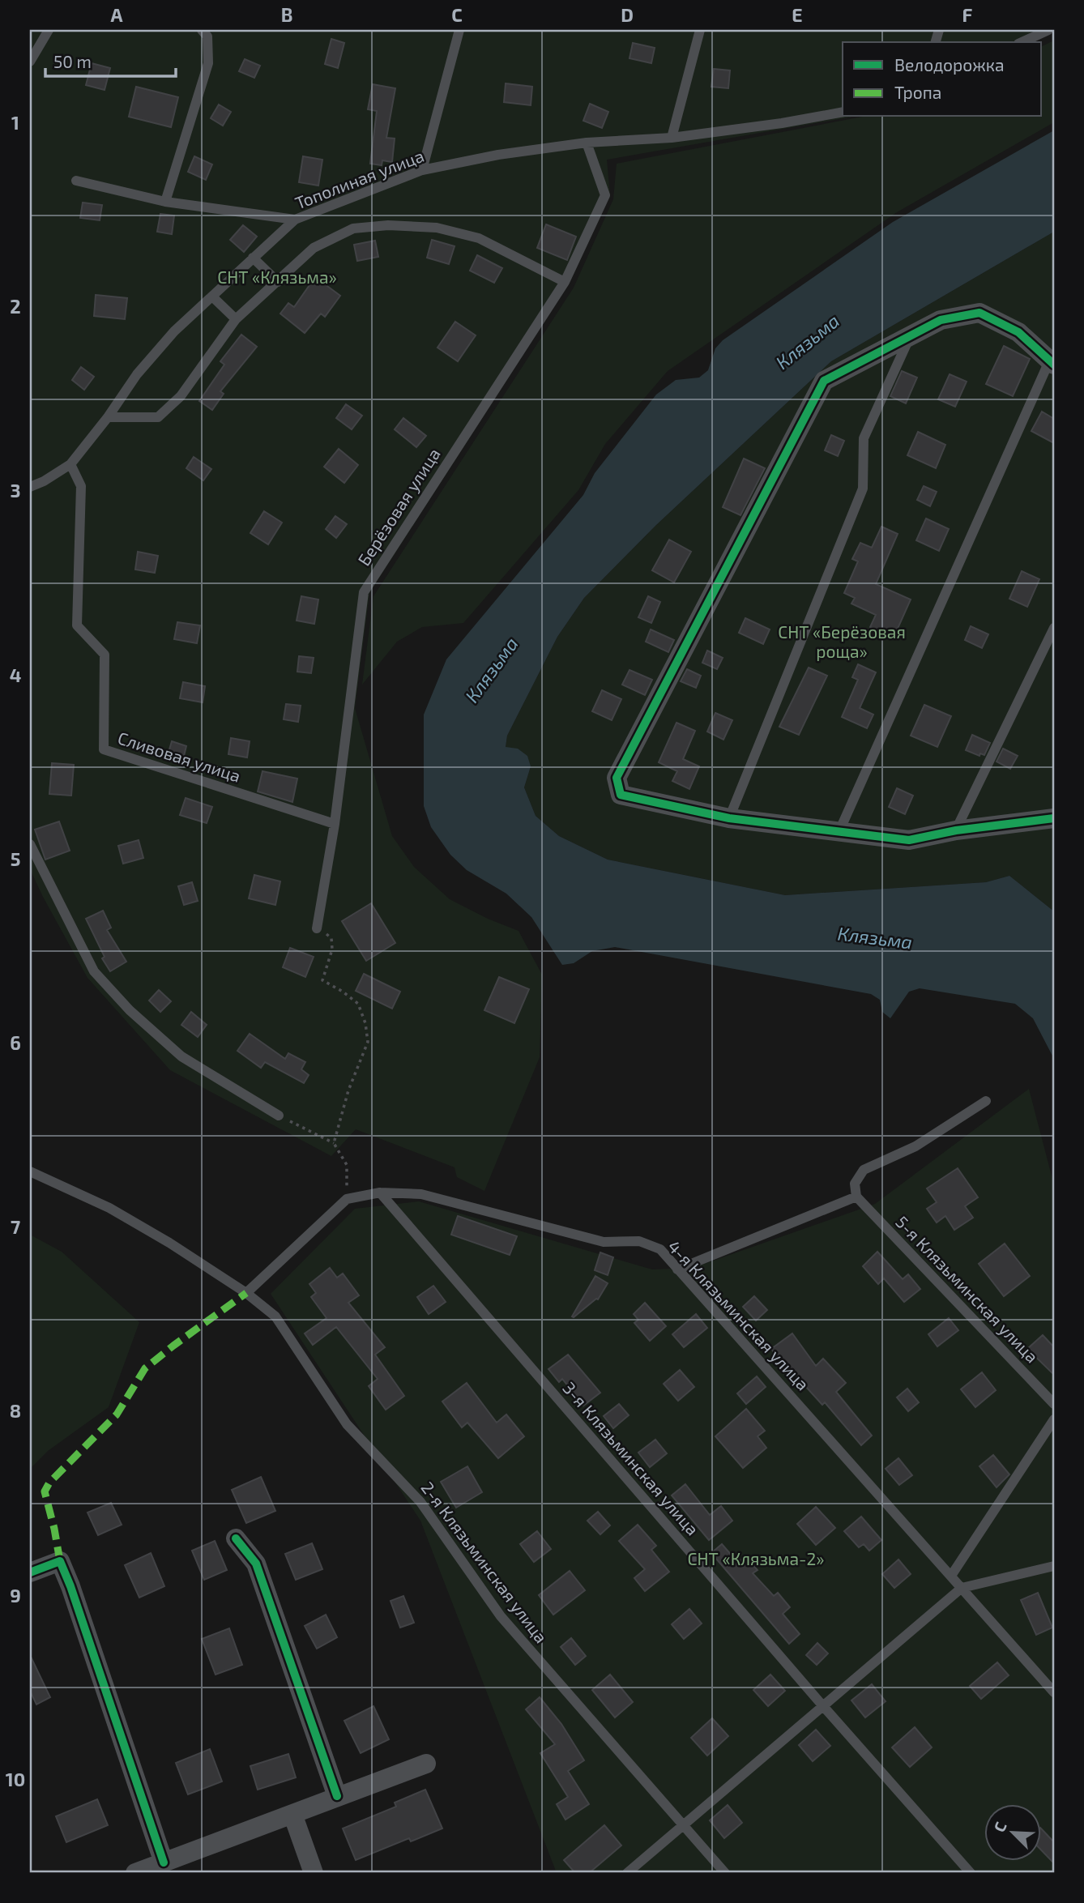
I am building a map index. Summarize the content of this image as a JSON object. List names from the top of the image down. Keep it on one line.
{"streets":{"lane":["Тополиная улица","Берёзовая улица","Сливовая улица","5-я Клязьминская улица","4-я Клязьминская улица","3-я Клязьминская улица","2-я Клязьминская улица"]},"crossings":[["Тополиная улица","Берёзовая улица"],["Тополиная улица","Сливовая улица"],["Берёзовая улица","Сливовая улица"],["4-я Клязьминская улица","3-я Клязьминская улица"]],"water":["Клязьма"],"parks":["СНТ «Клязьма»","СНТ «Берёзовая роща»","СНТ «Клязьма-2»"],"legend":["Велодорожка","Тропа"],"scale_bar":"50 m","north":"top left","grid":{"columns":["A","B","C","D","E","F"],"rows":["1","2","3","4","5","6","7","8","9","10"]}}
